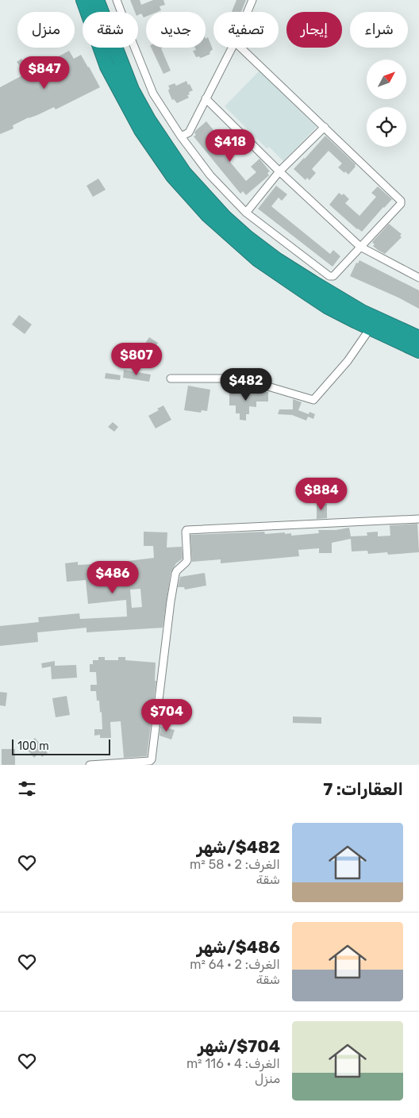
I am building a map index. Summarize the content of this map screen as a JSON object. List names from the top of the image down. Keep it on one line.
{"scale_bar":"100 m","north":"top right","page":{"chip":["شراء","إيجار","تصفية","جديد","شقة","منزل"],"price":["$847","$418","$807","$482","$884","$486","$704"],"scale":"100 m","heading":"العقارات: 7","list":[{"name":"$482/شهر","note":"الغرف: 2 · 58 m² · شقة"},{"name":"$486/شهر","note":"الغرف: 2 · 64 m² · شقة"},{"name":"$704/شهر","note":"الغرف: 4 · 116 m² · منزل"}]}}
